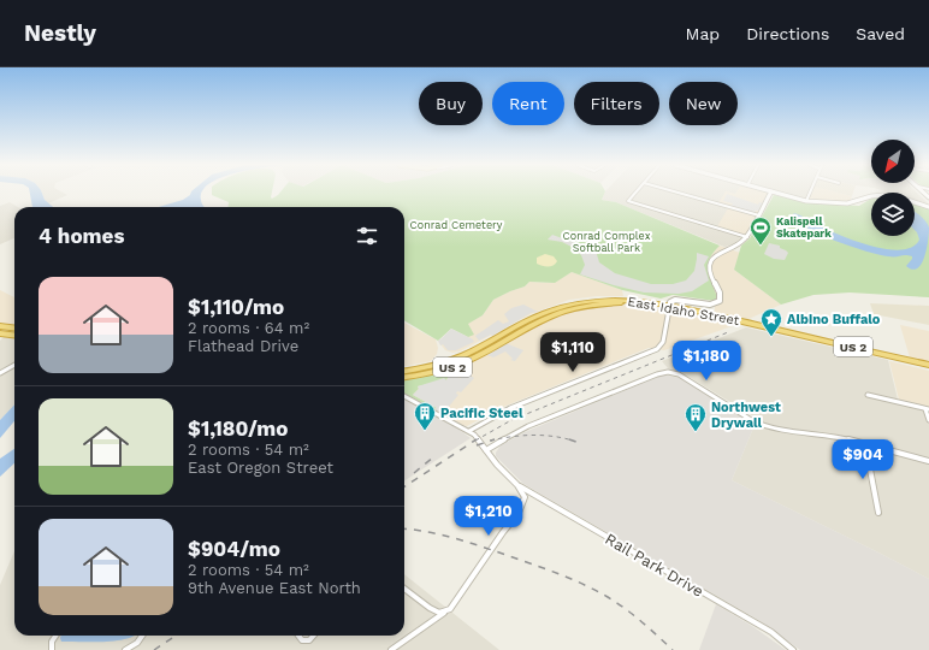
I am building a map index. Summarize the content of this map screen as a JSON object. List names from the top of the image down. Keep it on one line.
{"streets":{"highway":["East Idaho Street","US 2"],"street":["Rail Park Drive"]},"parks":["Conrad Cemetery","Conrad Complex Softball Park"],"places":{"sports":["Kalispell Skatepark"],"place":["Albino Buffalo"],"building":["Pacific Steel","Northwest Drywall"]},"north":"bottom left","page":{"header":"Nestly","nav":["Map","Directions","Saved"],"chip":["Buy","Rent","Filters","New"],"heading":"4 homes","list":[{"name":"$1,110/mo","note":"2 rooms · 64 m² · Flathead Drive"},{"name":"$1,180/mo","note":"2 rooms · 54 m² · East Oregon Street"},{"name":"$904/mo","note":"2 rooms · 54 m² · 9th Avenue East North"}],"price":["$1,110","$1,180","$904","$1,210"]}}
